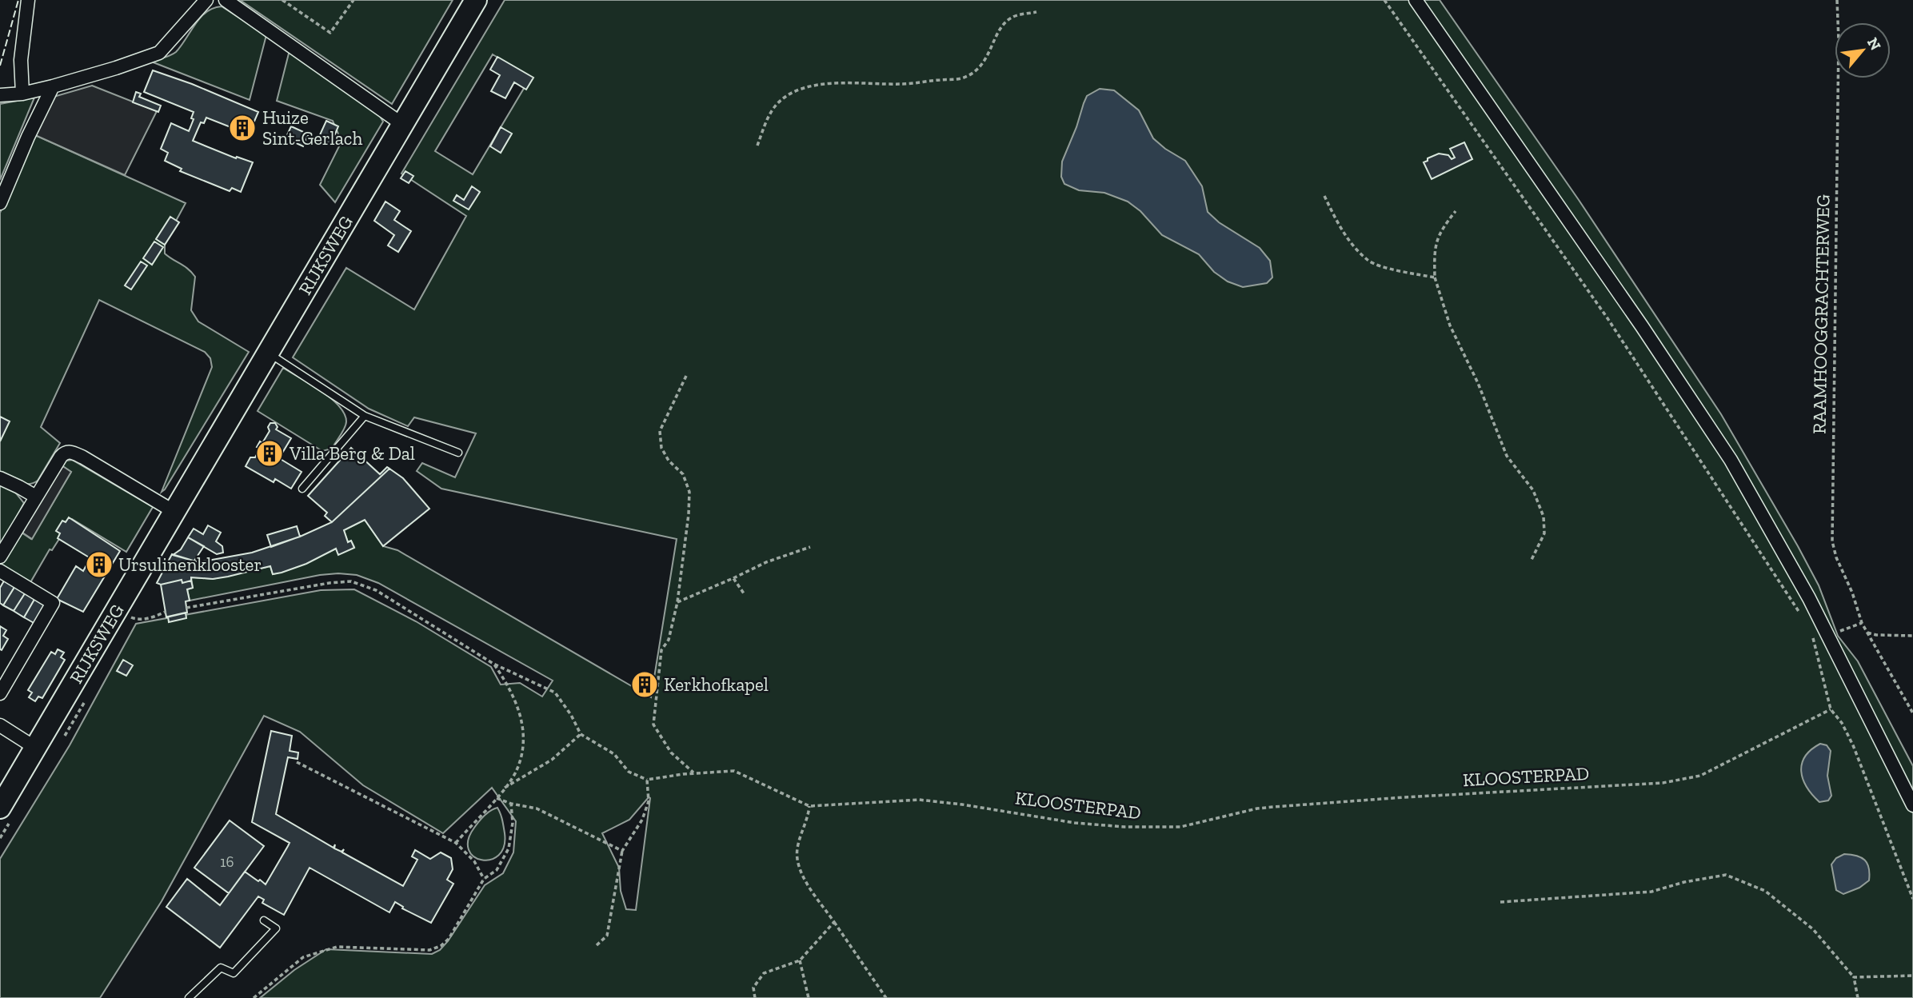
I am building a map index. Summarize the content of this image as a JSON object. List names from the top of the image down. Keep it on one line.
{"streets":{"main road":["RIJKSWEG"],"path":["RAAMHOOGGRACHTERWEG","KLOOSTERPAD"]},"places":{"building":["Huize Sint-Gerlach","Villa Berg & Dal","Ursulinenklooster","Kerkhofkapel"]},"house_numbers":["16"],"north":"top right"}
